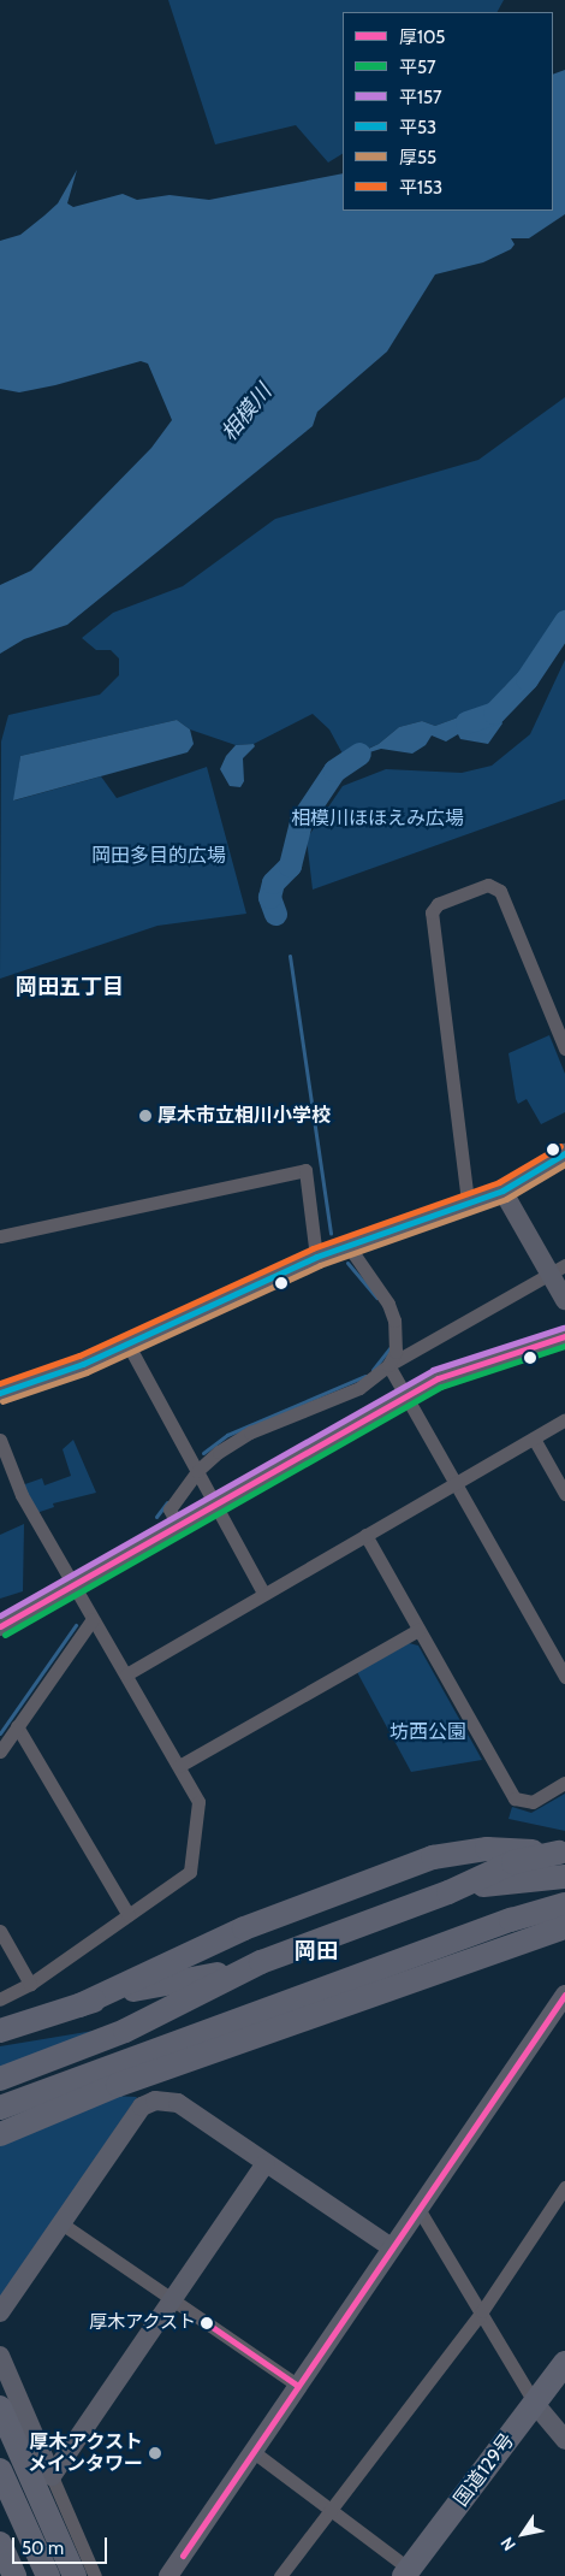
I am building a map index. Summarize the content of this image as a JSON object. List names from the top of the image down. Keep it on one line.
{"streets":{"highway":["国道129号"]},"districts":["岡田五丁目","岡田"],"water":["相模川"],"parks":["相模川ほほえみ広場","岡田多目的広場","坊西公園"],"places":["厚木市立相川小学校","厚木アクスト","厚木アクスト メインタワー"],"lines":["transit line 平153","transit line 平53","transit line 厚55","transit line 平157","transit line 厚105","transit line 平57"],"legend":["厚105","平57","平157","平53","厚55","平153"],"scale_bar":"50 m","north":"bottom left"}
